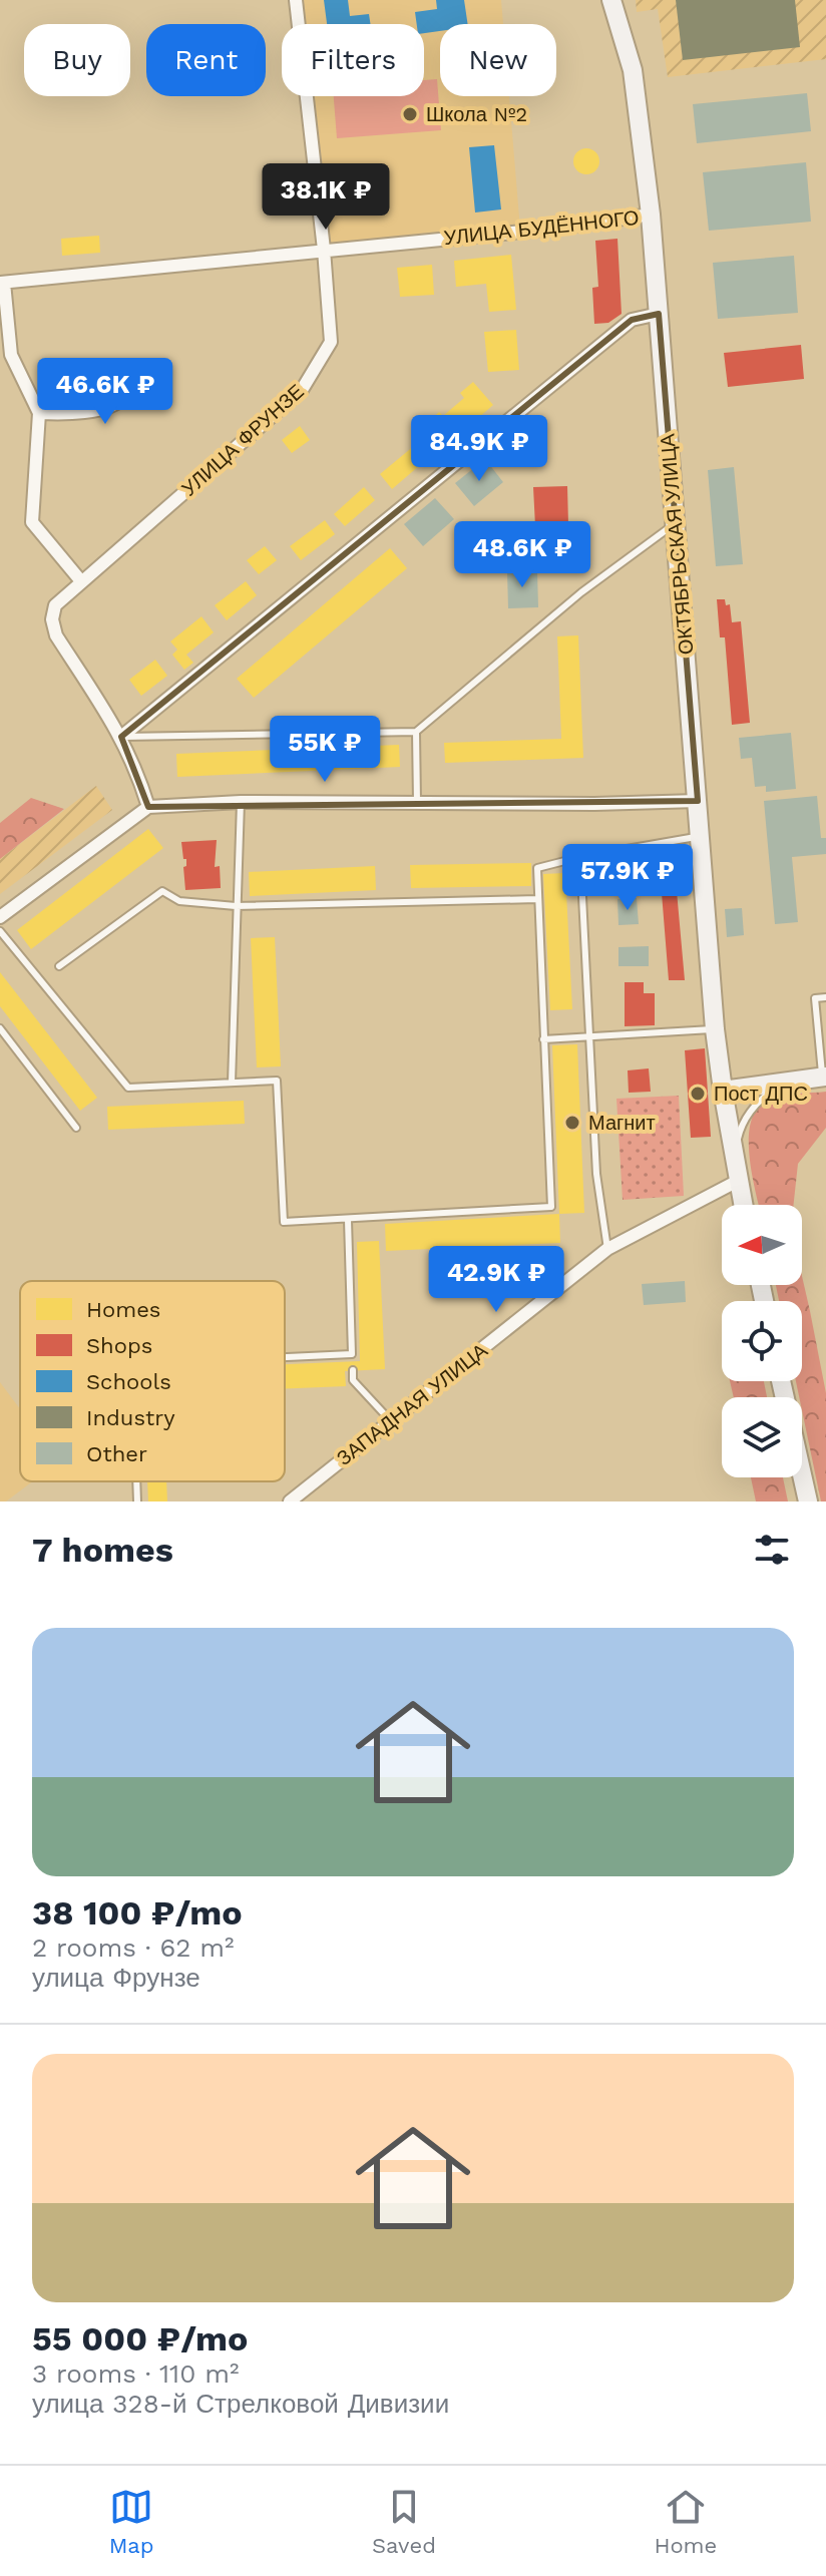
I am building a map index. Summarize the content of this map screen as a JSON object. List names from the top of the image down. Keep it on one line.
{"streets":{"main road":["ОКТЯБРЬСКАЯ УЛИЦА"],"street":["УЛИЦА БУДЁННОГО","УЛИЦА ФРУНЗЕ","ЗАПАДНАЯ УЛИЦА"]},"crossings":[["УЛИЦА БУДЁННОГО","УЛИЦА ФРУНЗЕ"],["УЛИЦА БУДЁННОГО","ОКТЯБРЬСКАЯ УЛИЦА"],["ОКТЯБРЬСКАЯ УЛИЦА","ЗАПАДНАЯ УЛИЦА"]],"places":["Школа №2","Пост ДПС","Магнит"],"legend":["Homes","Shops","Schools","Industry","Other"],"north":"left","page":{"chip":["Buy","Rent","Filters","New"],"price":["38.1K ₽","46.6K ₽","84.9K ₽","48.6K ₽","55K ₽","57.9K ₽","42.9K ₽"],"heading":"7 homes","list":[{"name":"38 100 ₽/mo","note":"2 rooms · 62 m² · улица Фрунзе"},{"name":"55 000 ₽/mo","note":"3 rooms · 110 m² · улица 328-й Стрелковой Дивизии"}],"tabs":["Map","Saved","Home"]}}
